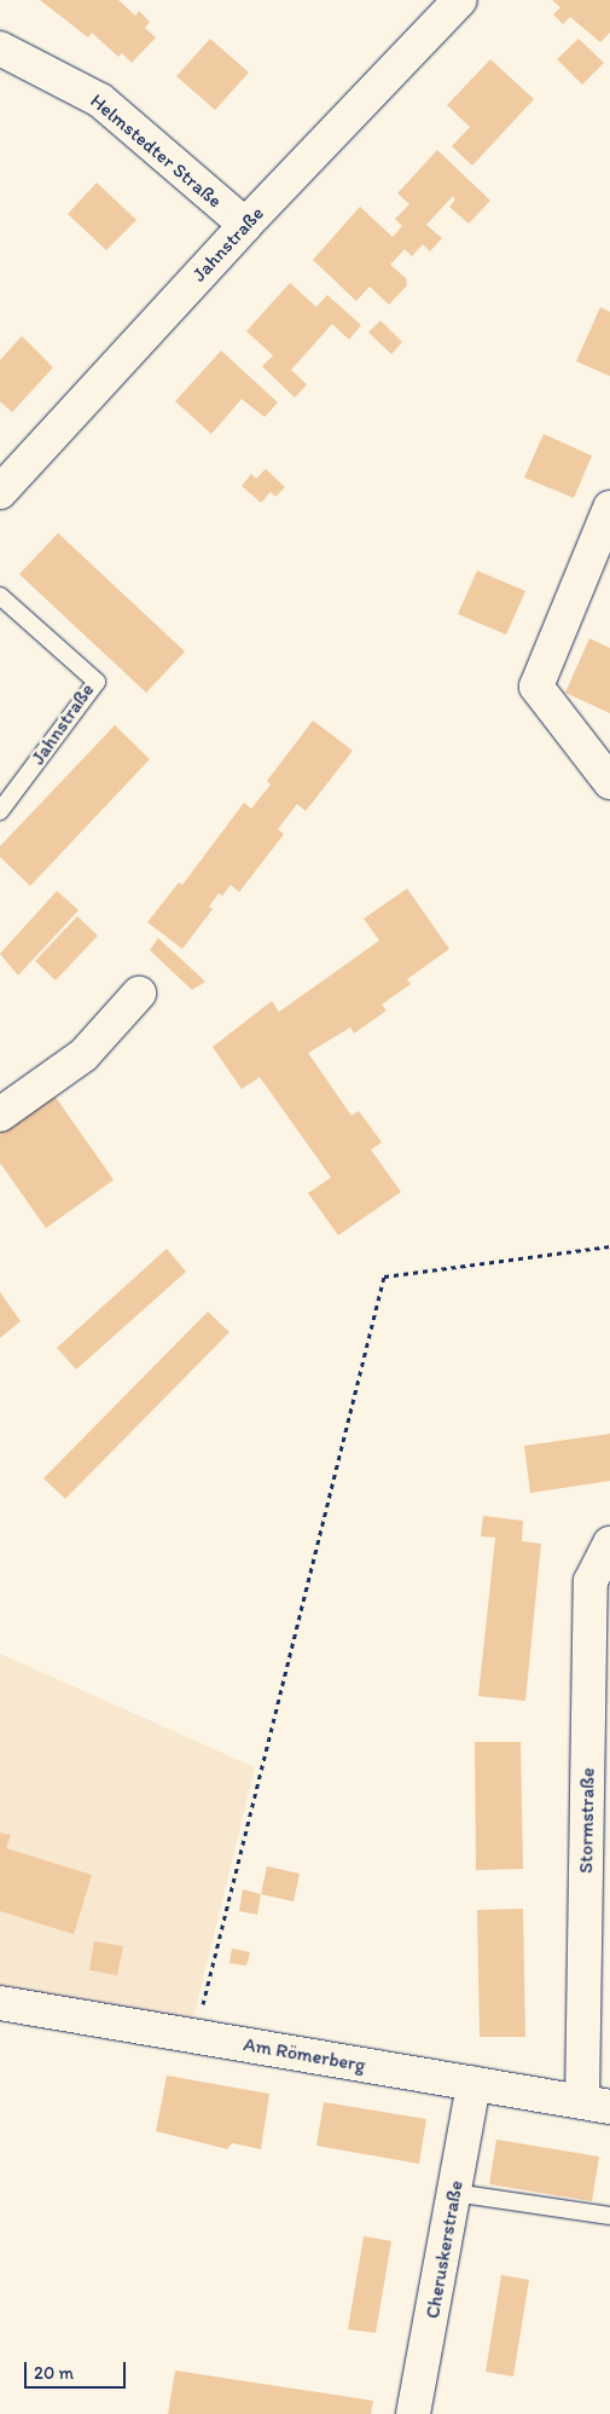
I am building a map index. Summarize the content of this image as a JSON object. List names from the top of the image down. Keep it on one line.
{"streets":{"street":["Helmstedter Straße","Jahnstraße","Stormstraße","Am Römerberg","Cheruskerstraße"]},"crossings":[["Helmstedter Straße","Jahnstraße"],["Stormstraße","Am Römerberg"],["Am Römerberg","Cheruskerstraße"]],"scale_bar":"20 m"}
